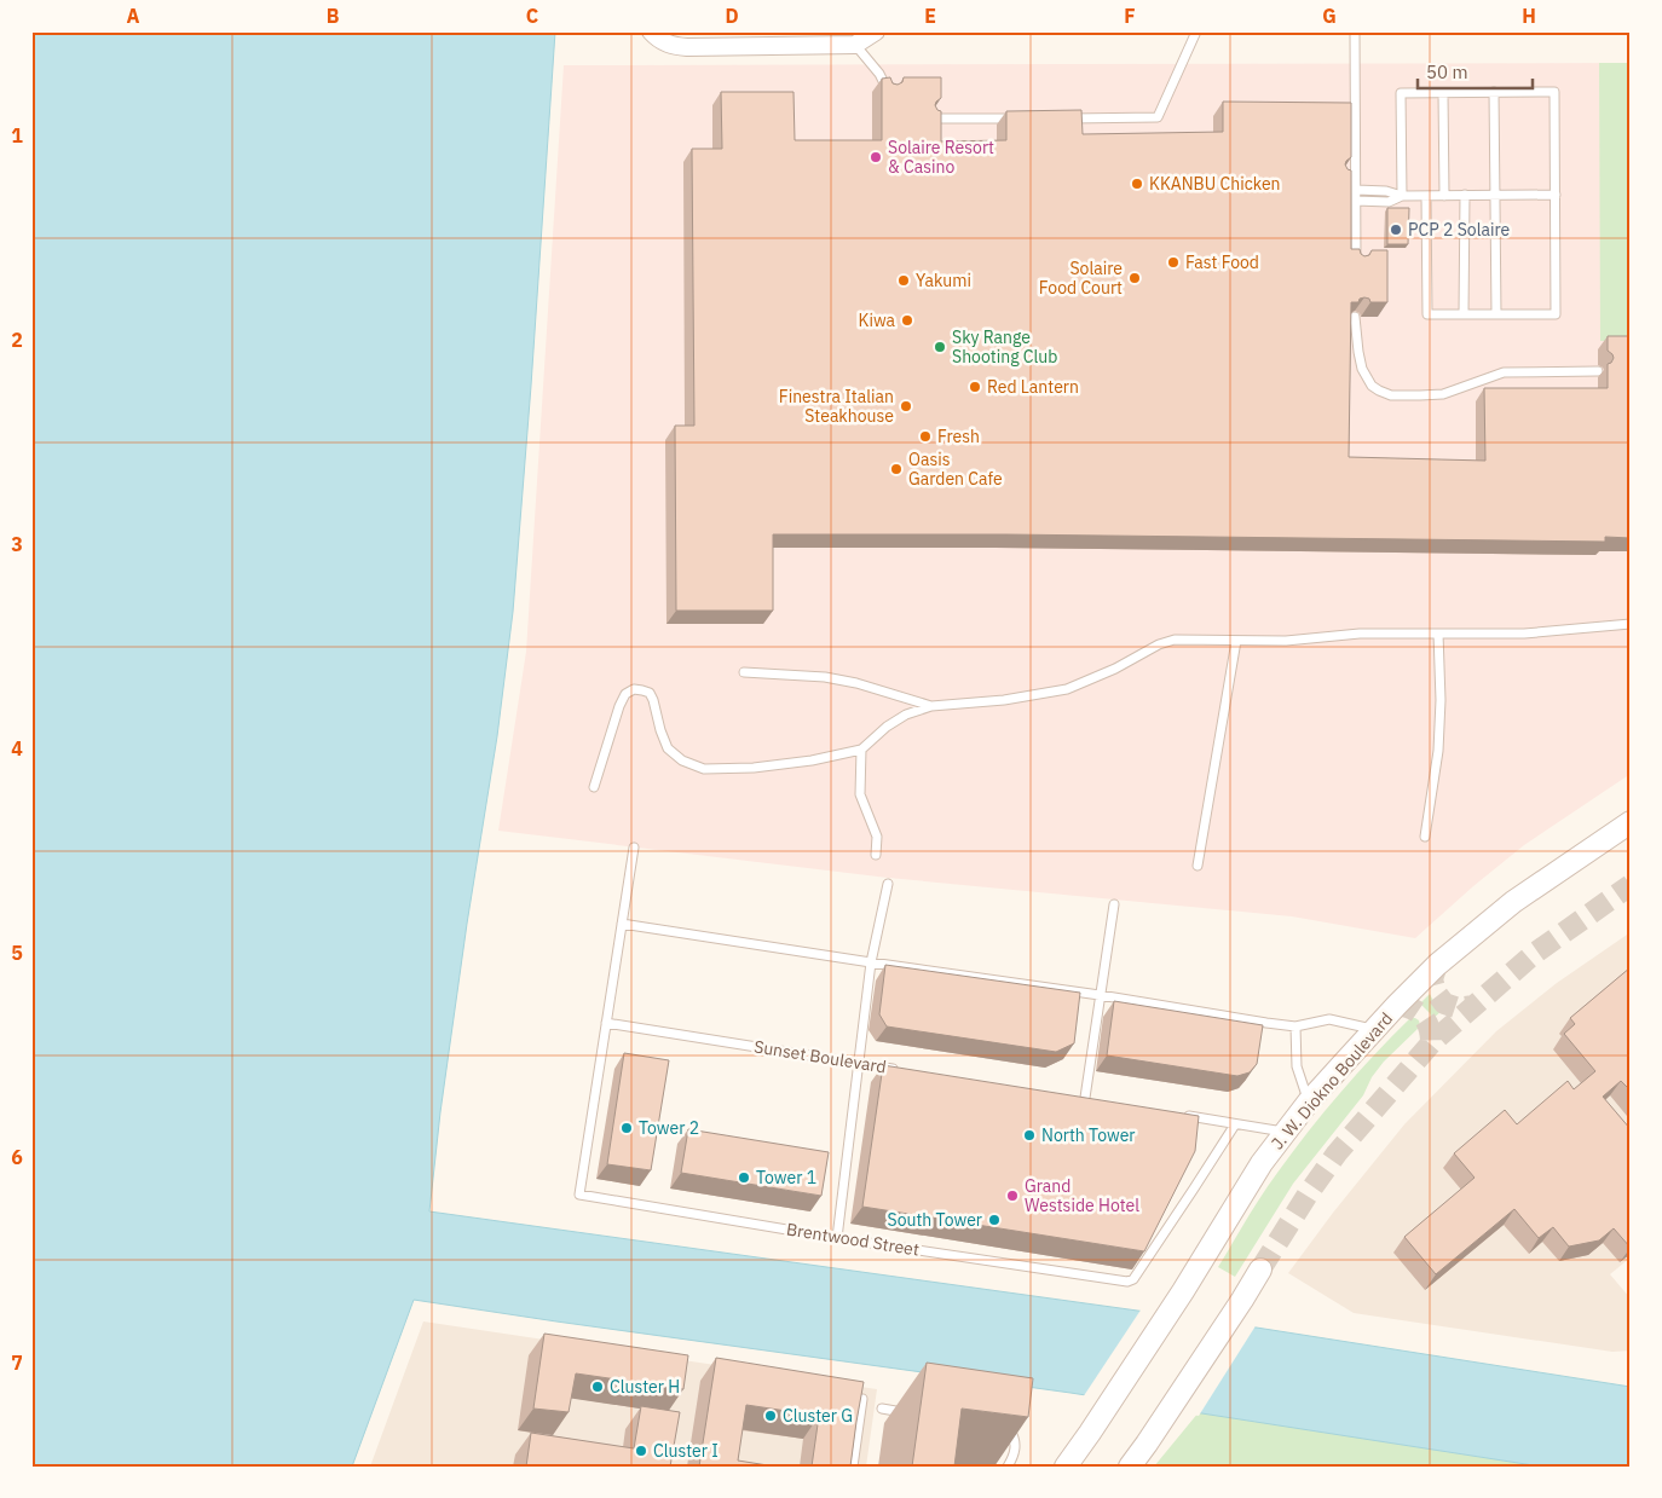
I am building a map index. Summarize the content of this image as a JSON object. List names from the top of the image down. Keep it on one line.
{"streets":{"street":["J. W. Diokno Boulevard"],"lane":["Sunset Boulevard","Brentwood Street"]},"crossings":[["Sunset Boulevard","Brentwood Street"]],"places":["Solaire Resort & Casino","KKANBU Chicken","PCP 2 Solaire","Fast Food","Solaire Food Court","Yakumi","Kiwa","Sky Range Shooting Club","Red Lantern","Finestra Italian Steakhouse","Fresh","Oasis Garden Cafe","Tower 2","North Tower","Tower 1","Grand Westside Hotel","South Tower","Cluster H","Cluster G","Cluster I"],"scale_bar":"50 m","grid":{"columns":["A","B","C","D","E","F","G","H"],"rows":["1","2","3","4","5","6","7"]}}
